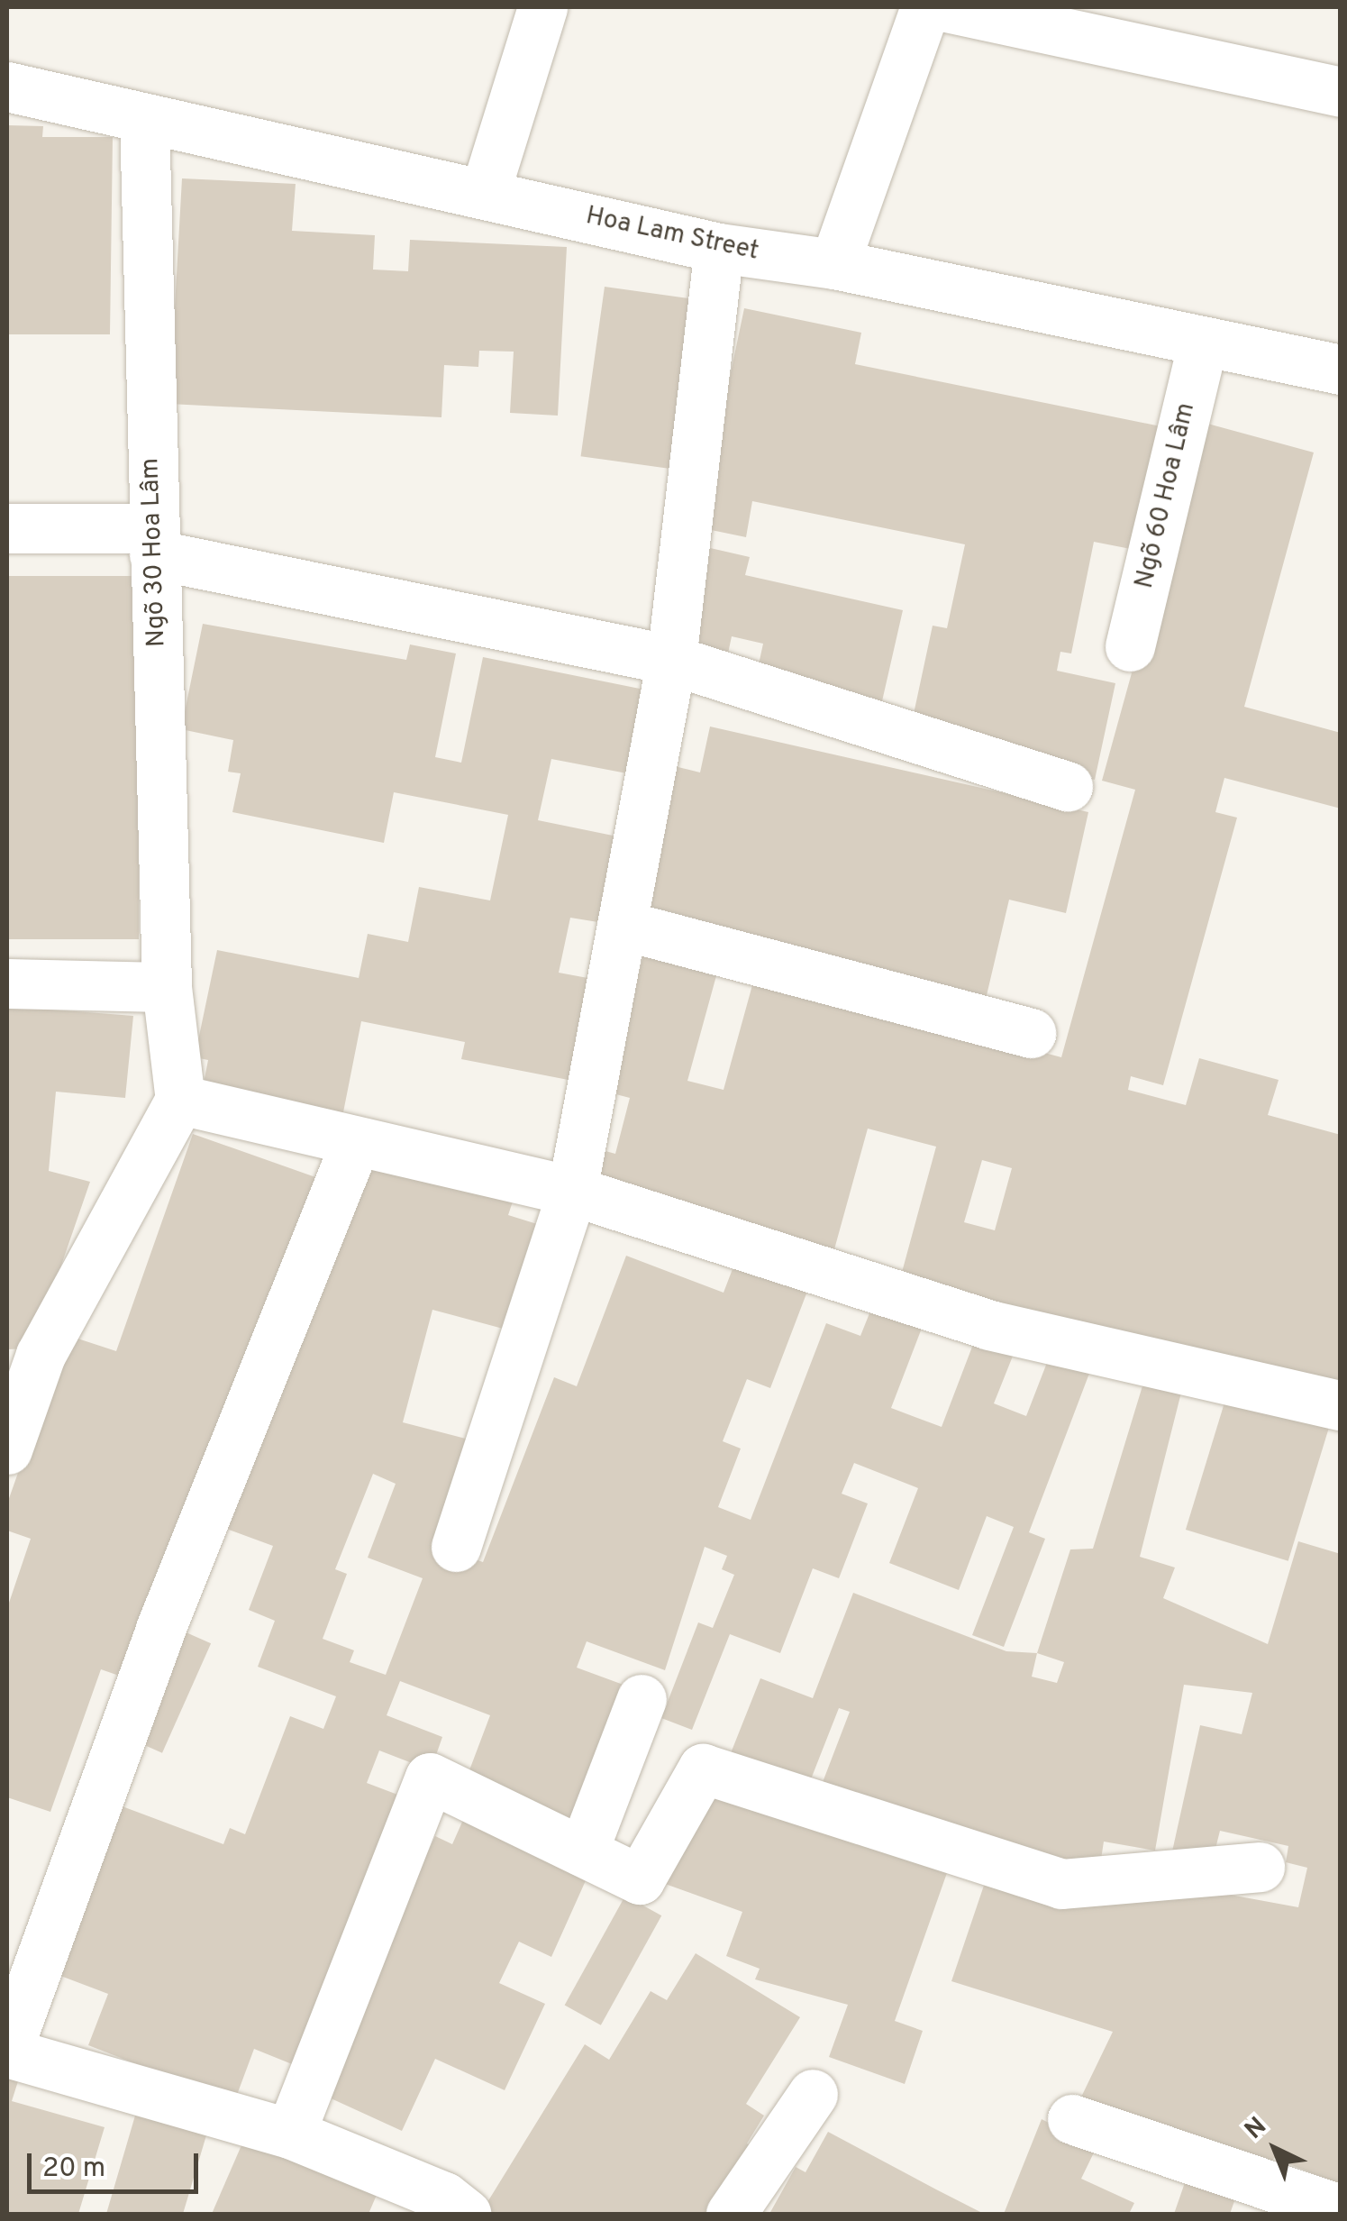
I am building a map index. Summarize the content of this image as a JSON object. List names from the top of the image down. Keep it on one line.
{"streets":{"street":["Hoa Lam Street","Ngõ 60 Hoa Lâm","Ngõ 30 Hoa Lâm"]},"crossings":[["Hoa Lam Street","Ngõ 60 Hoa Lâm"],["Hoa Lam Street","Ngõ 30 Hoa Lâm"]],"scale_bar":"20 m","north":"top left"}
